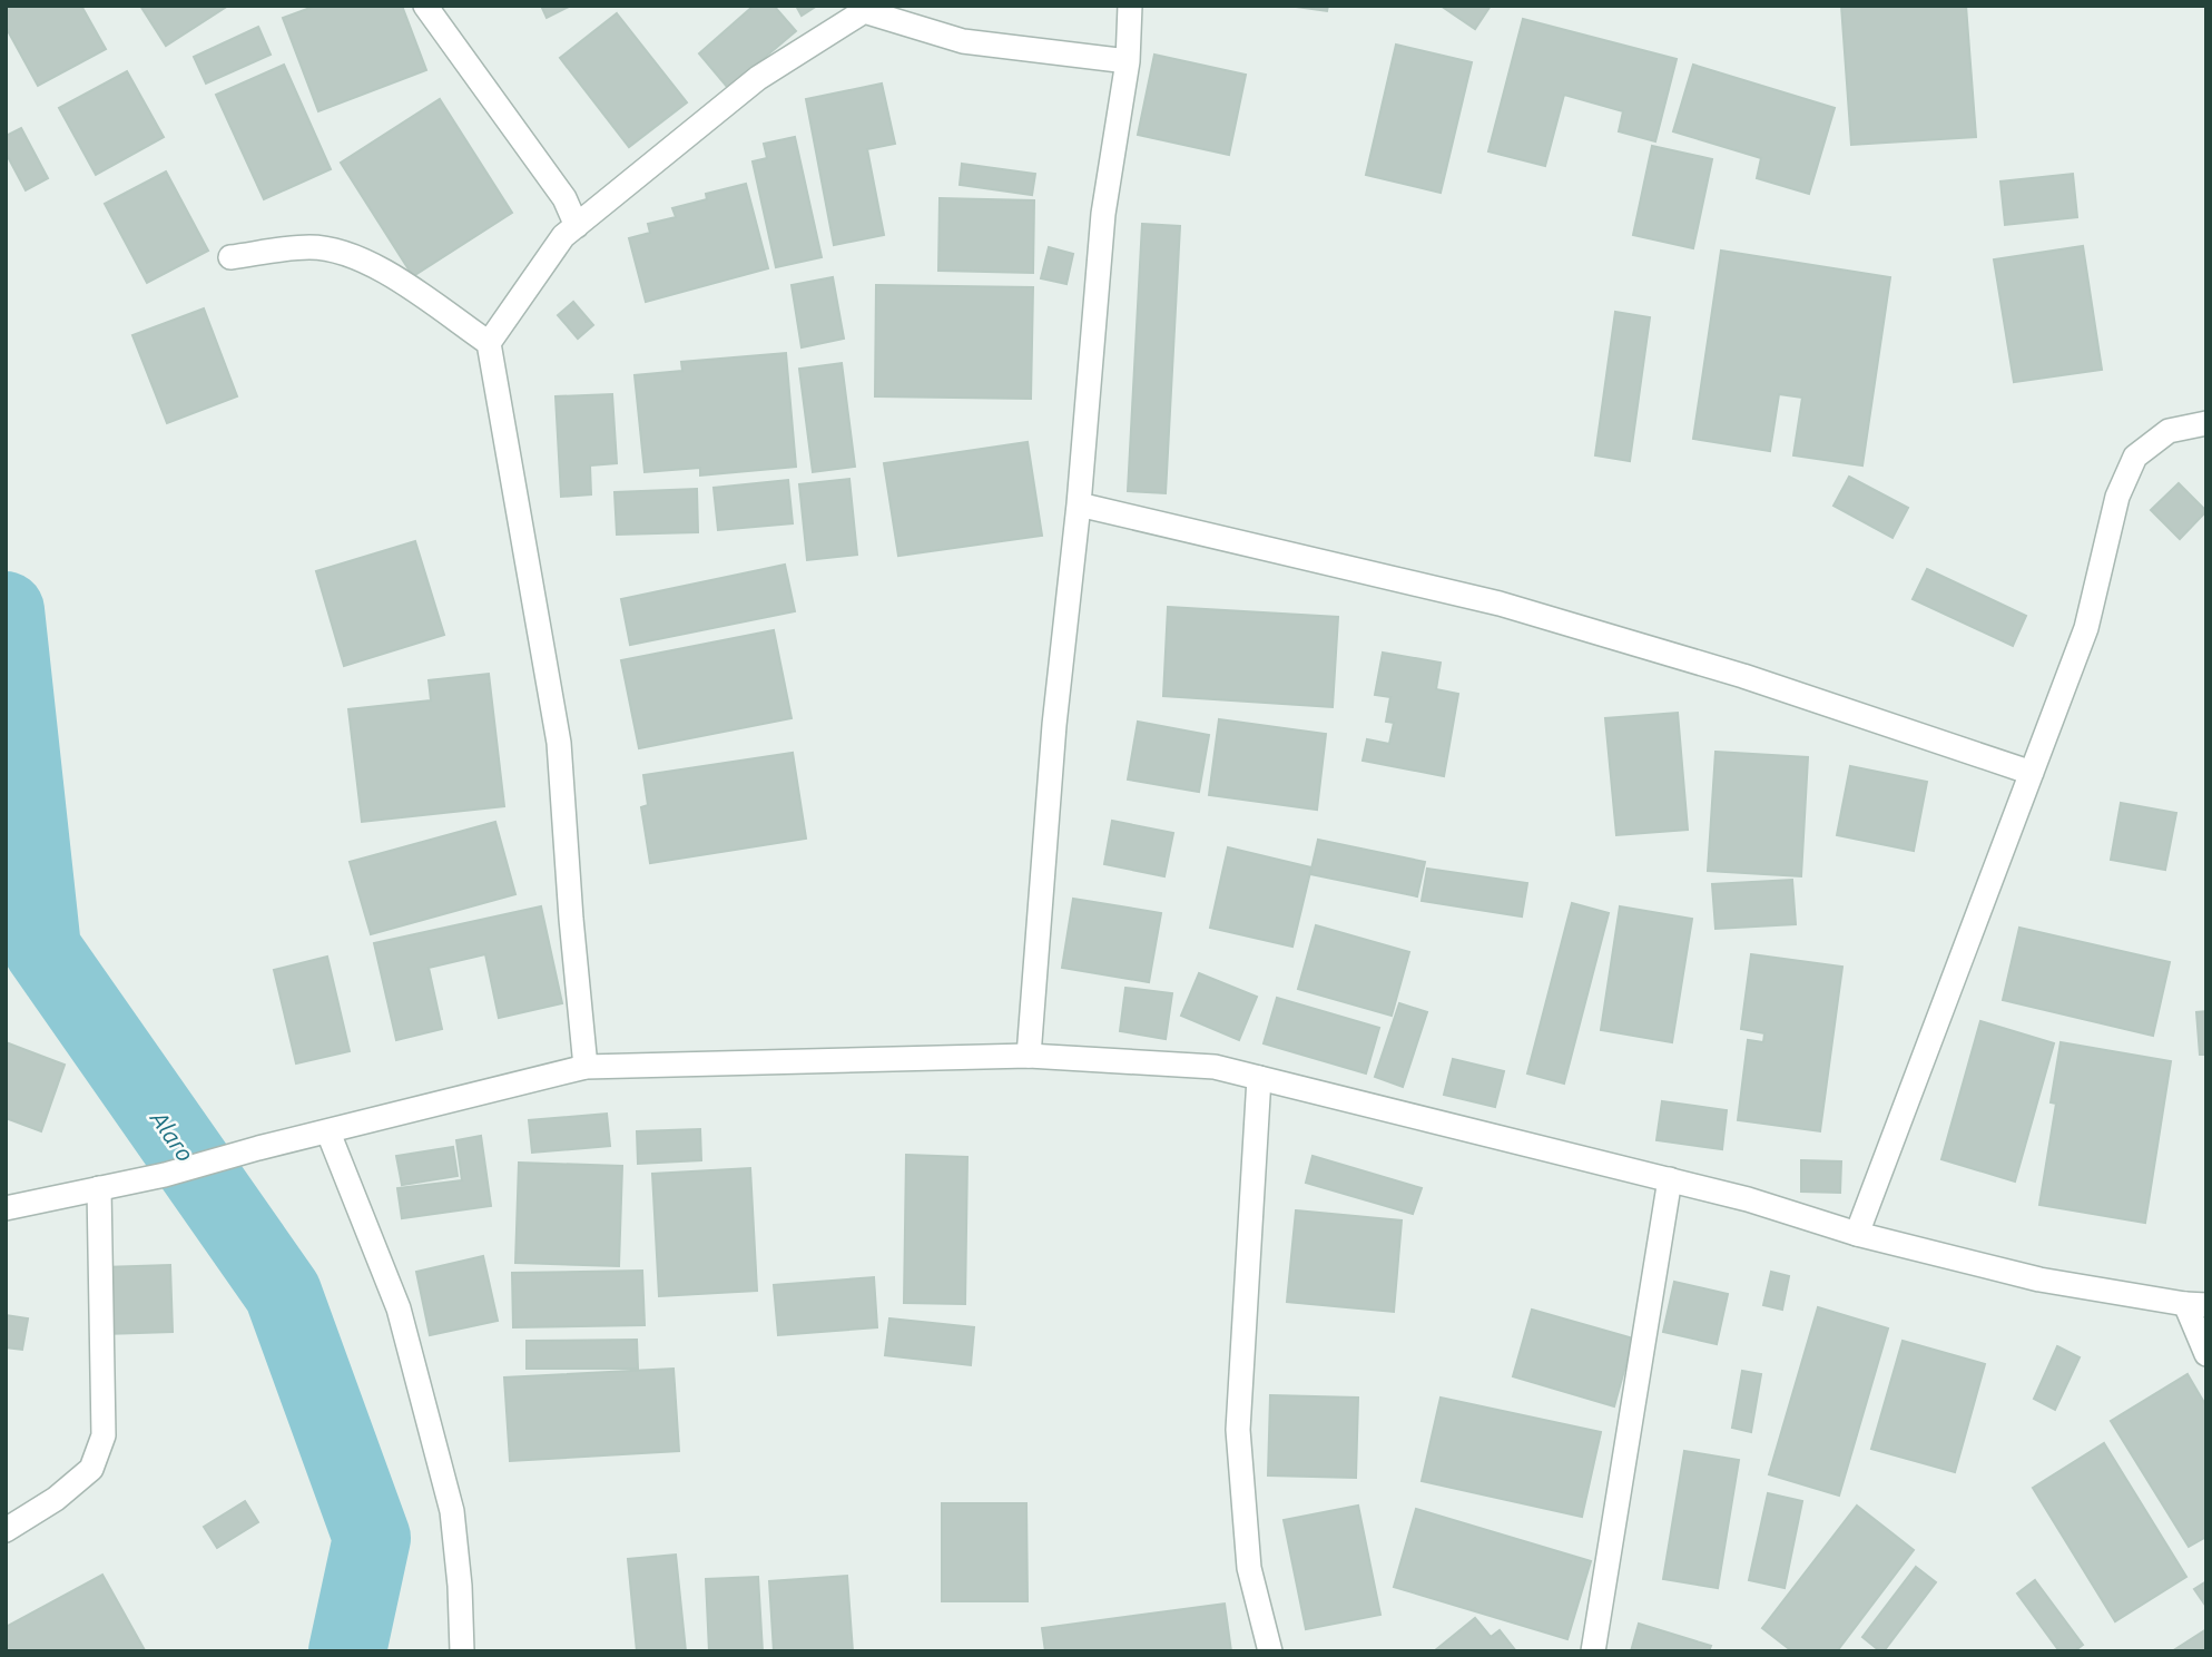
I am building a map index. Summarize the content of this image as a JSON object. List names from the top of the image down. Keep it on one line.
{"water":["Alaro"]}
